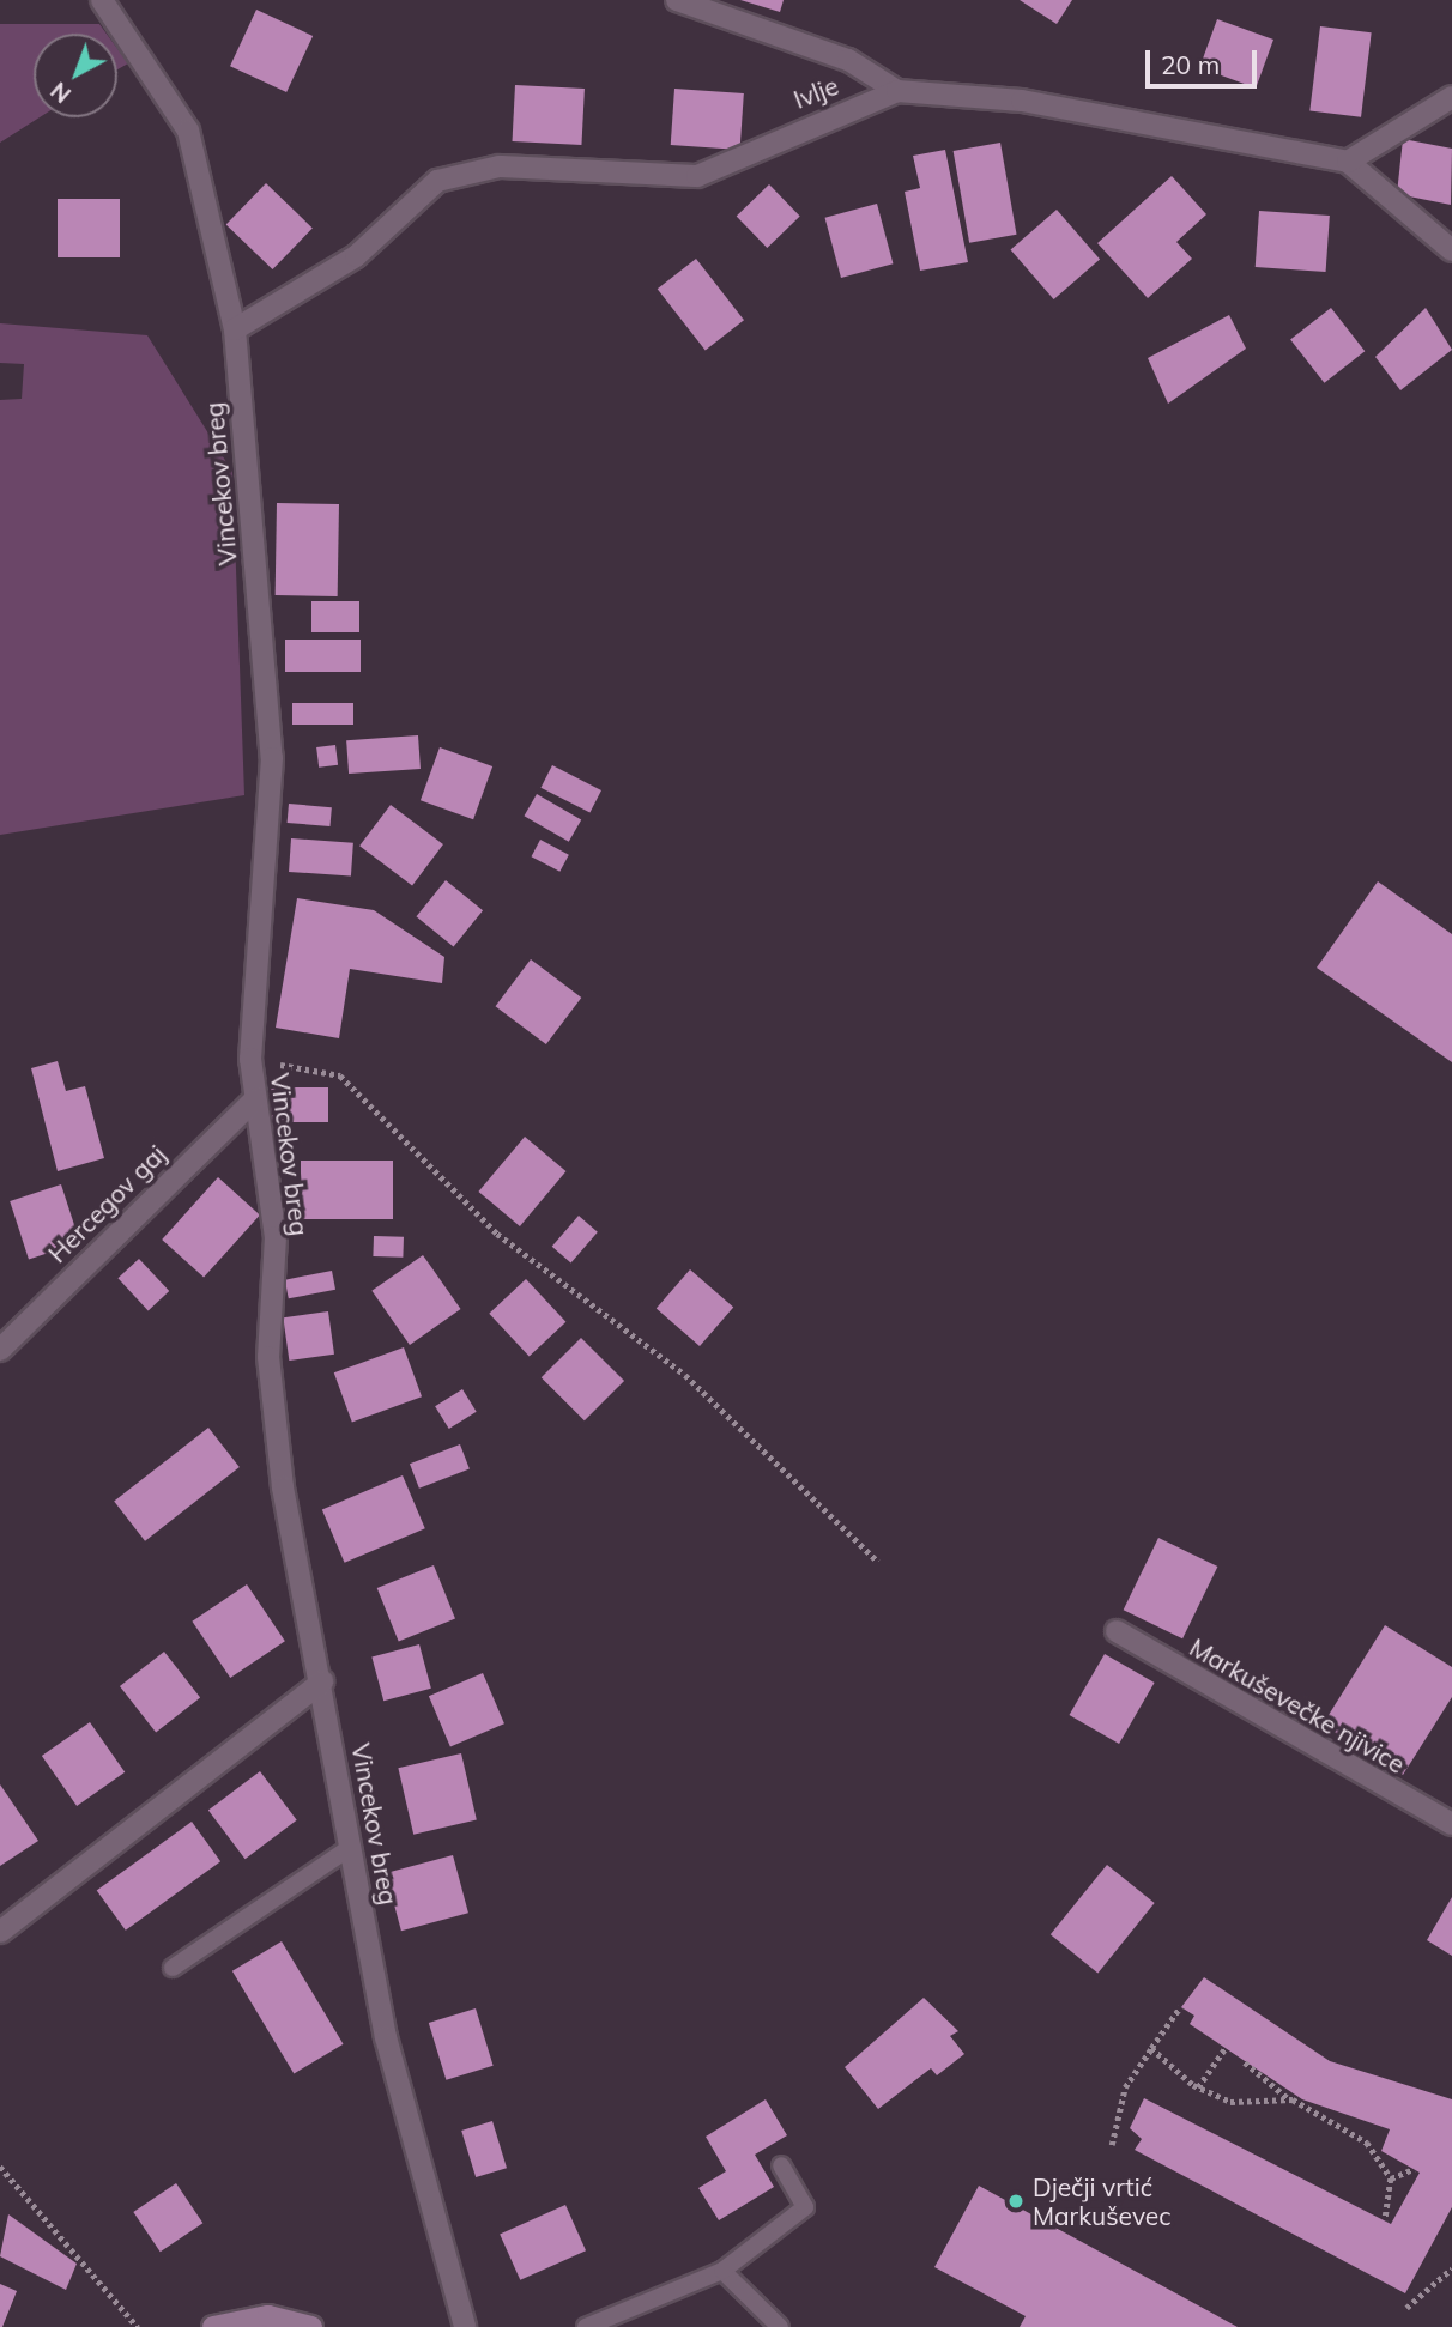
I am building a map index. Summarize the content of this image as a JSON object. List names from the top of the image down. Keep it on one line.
{"streets":{"street":["Ivlje","Vincekov breg","Hercegov gaj","Markuševečke njivice"]},"crossings":[["Ivlje","Vincekov breg"],["Vincekov breg","Hercegov gaj"]],"places":["Dječji vrtić Markuševec"],"scale_bar":"20 m","north":"bottom left"}
